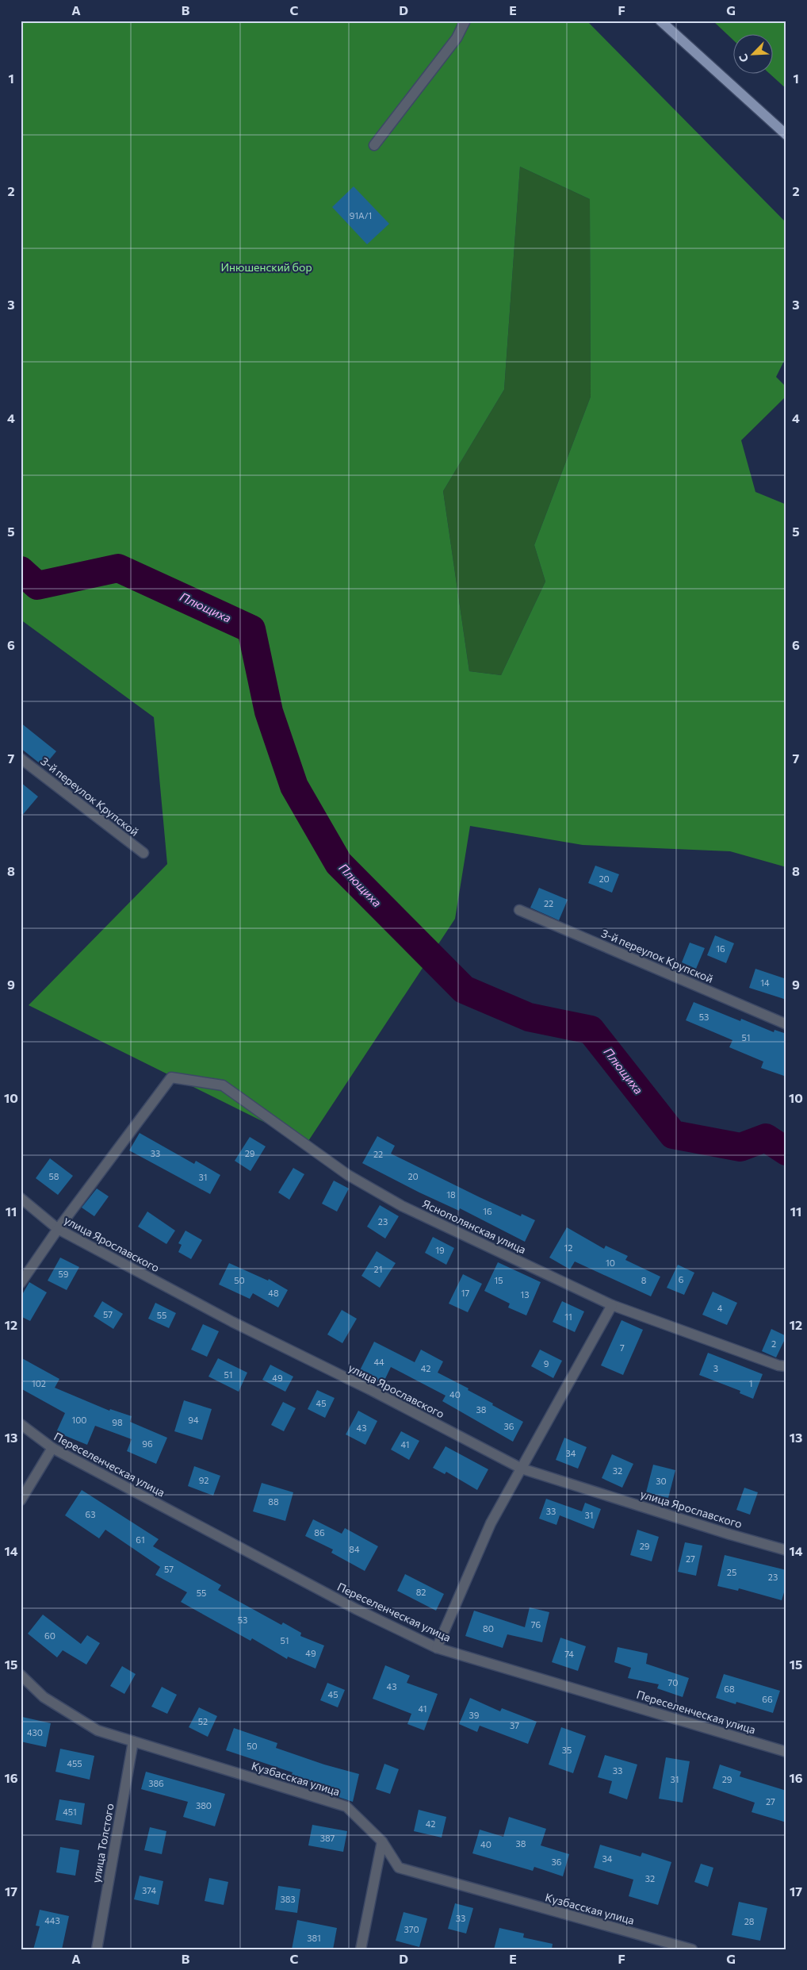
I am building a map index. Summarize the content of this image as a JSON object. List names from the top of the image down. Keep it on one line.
{"streets":{"street":["3-й переулок Крупской","Яснополянская улица","улица Ярославского","Переселенческая улица","Кузбасская улица","улица Толстого"]},"crossings":[["Яснополянская улица","улица Ярославского"],["Кузбасская улица","улица Толстого"]],"water":["Плющиха"],"parks":["Инюшенский бор"],"house_numbers":["91А/1","20","22","16","14","53","51","33","29","22","58","20","31","18","16","23","12","19","10","21","59","6","50","15","8","48","17","13","4","57","55","11","2","7","44","9","42","3","51","49","102","1","40","45","38","100","94","98","36","43","96","41","34","32","92","30","88","33","63","31","86","61","29","84","27","57","25","23","82","55","53","76","80","60","51","49","74","70","43","68","45","66","41","39","52","37","430","50","35","455","33","31","29","386","27","380","451","42","387","38","40","34","36","32","374","383","33","443","28","370","381"],"north":"bottom left","grid":{"columns":["A","B","C","D","E","F","G"],"rows":["1","2","3","4","5","6","7","8","9","10","11","12","13","14","15","16","17"]}}
